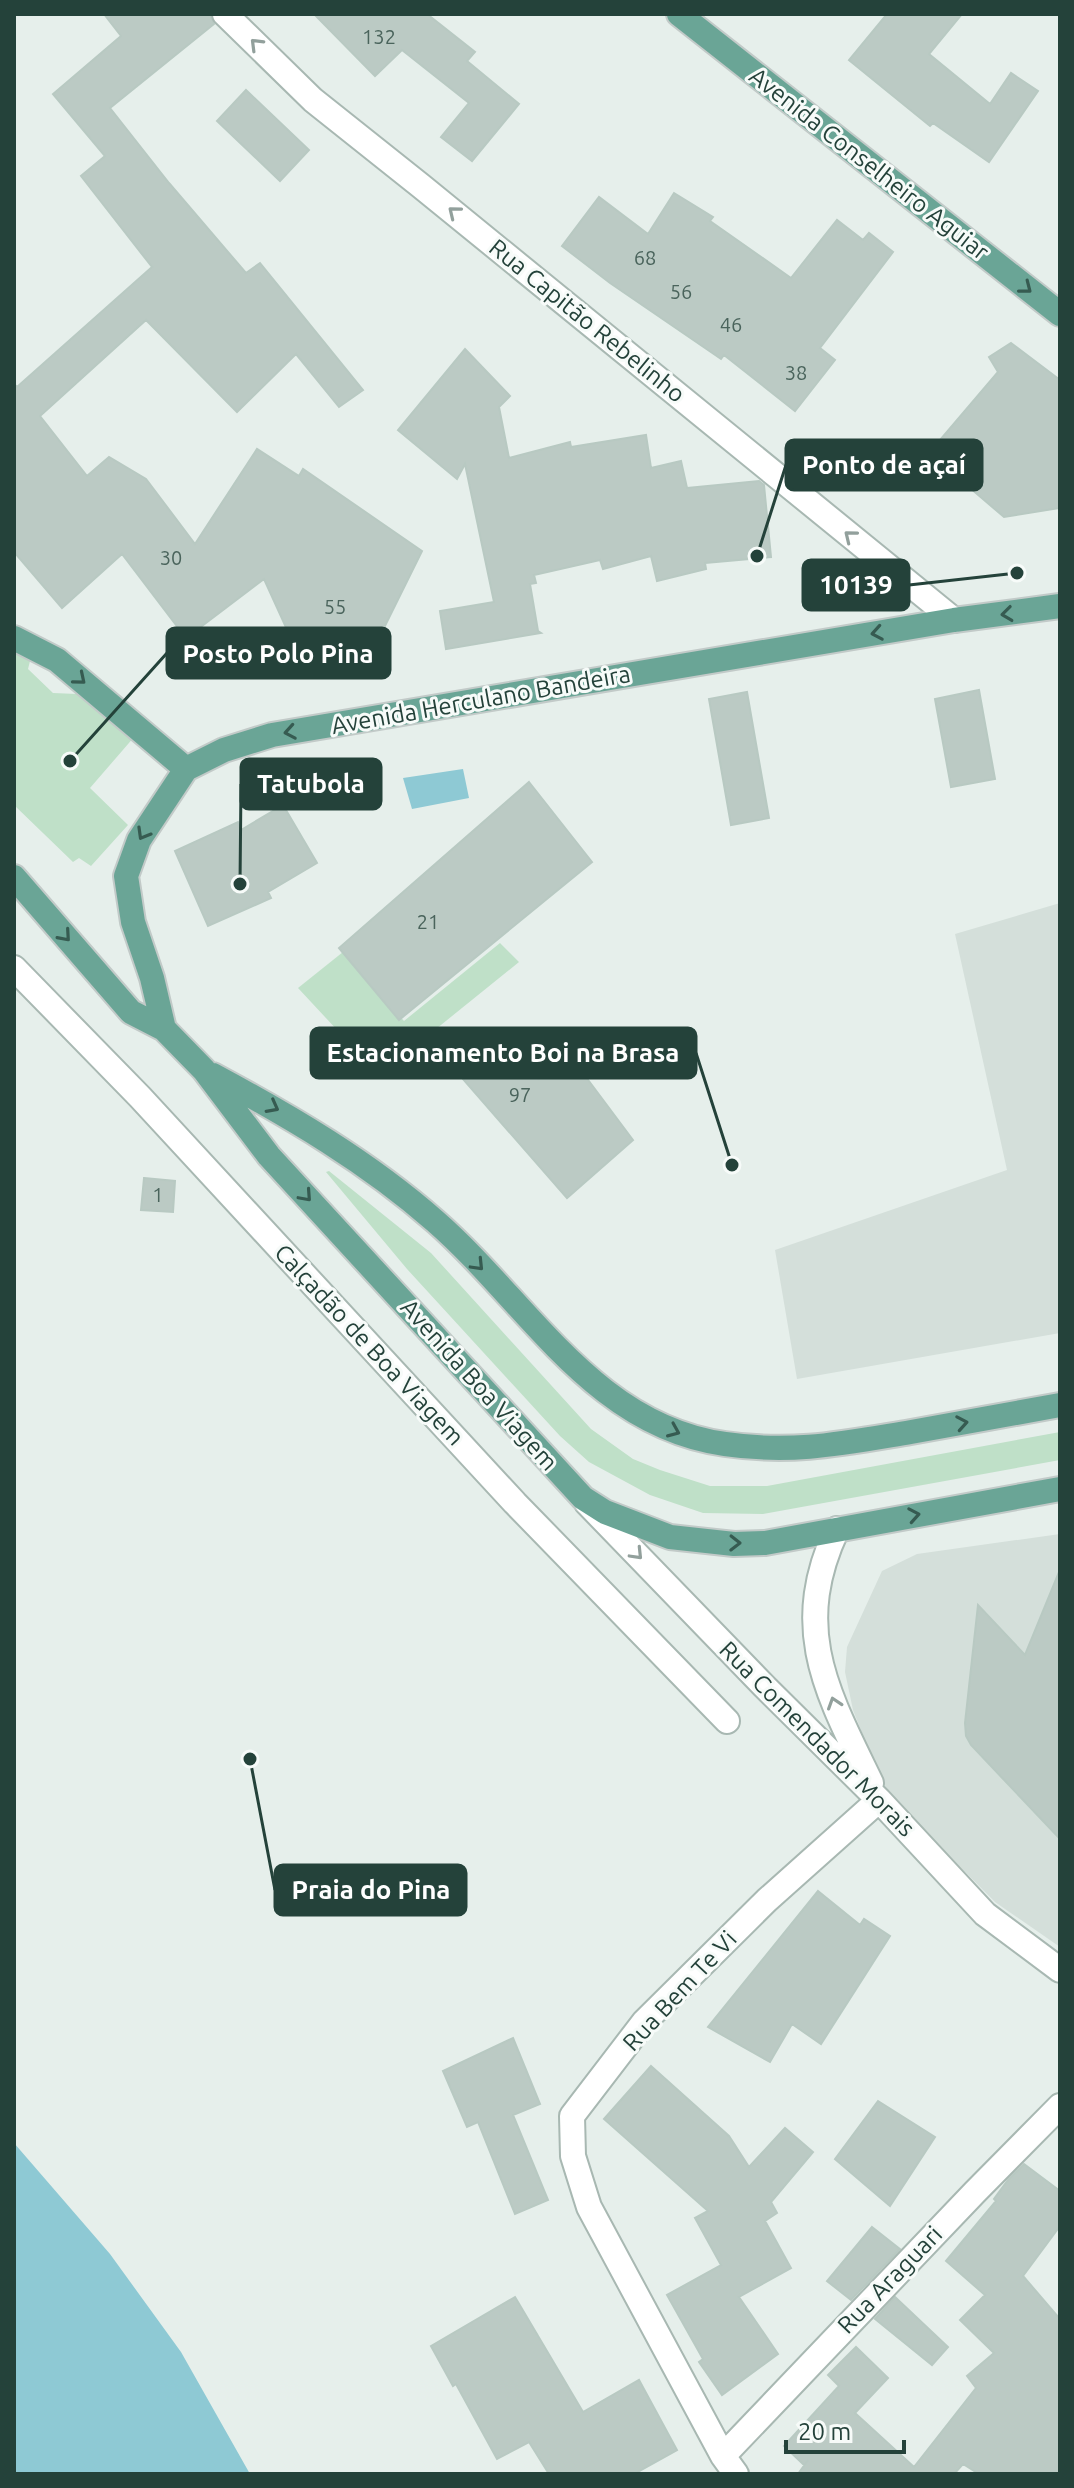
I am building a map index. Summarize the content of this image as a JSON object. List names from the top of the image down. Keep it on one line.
{"streets":{"main road":["Avenida Conselheiro Aguiar","Avenida Herculano Bandeira","Avenida Boa Viagem"],"street":["Rua Capitão Rebelinho","Calçadão de Boa Viagem","Rua Comendador Morais","Rua Bem Te Vi","Rua Araguari"]},"crossings":[["Rua Capitão Rebelinho","Avenida Herculano Bandeira"],["Avenida Herculano Bandeira","Avenida Boa Viagem"],["Avenida Boa Viagem","Rua Comendador Morais"],["Rua Comendador Morais","Rua Bem Te Vi"],["Rua Bem Te Vi","Rua Araguari"]],"one_way":["Avenida Conselheiro Aguiar","Rua Capitão Rebelinho","Avenida Herculano Bandeira","Avenida Boa Viagem","Rua Comendador Morais"],"places":["Ponto de açaí","10139","Posto Polo Pina","Tatubola","Estacionamento Boi na Brasa","Praia do Pina"],"house_numbers":["132","68","56","46","38","30","55","21","97","1"],"scale_bar":"20 m"}
